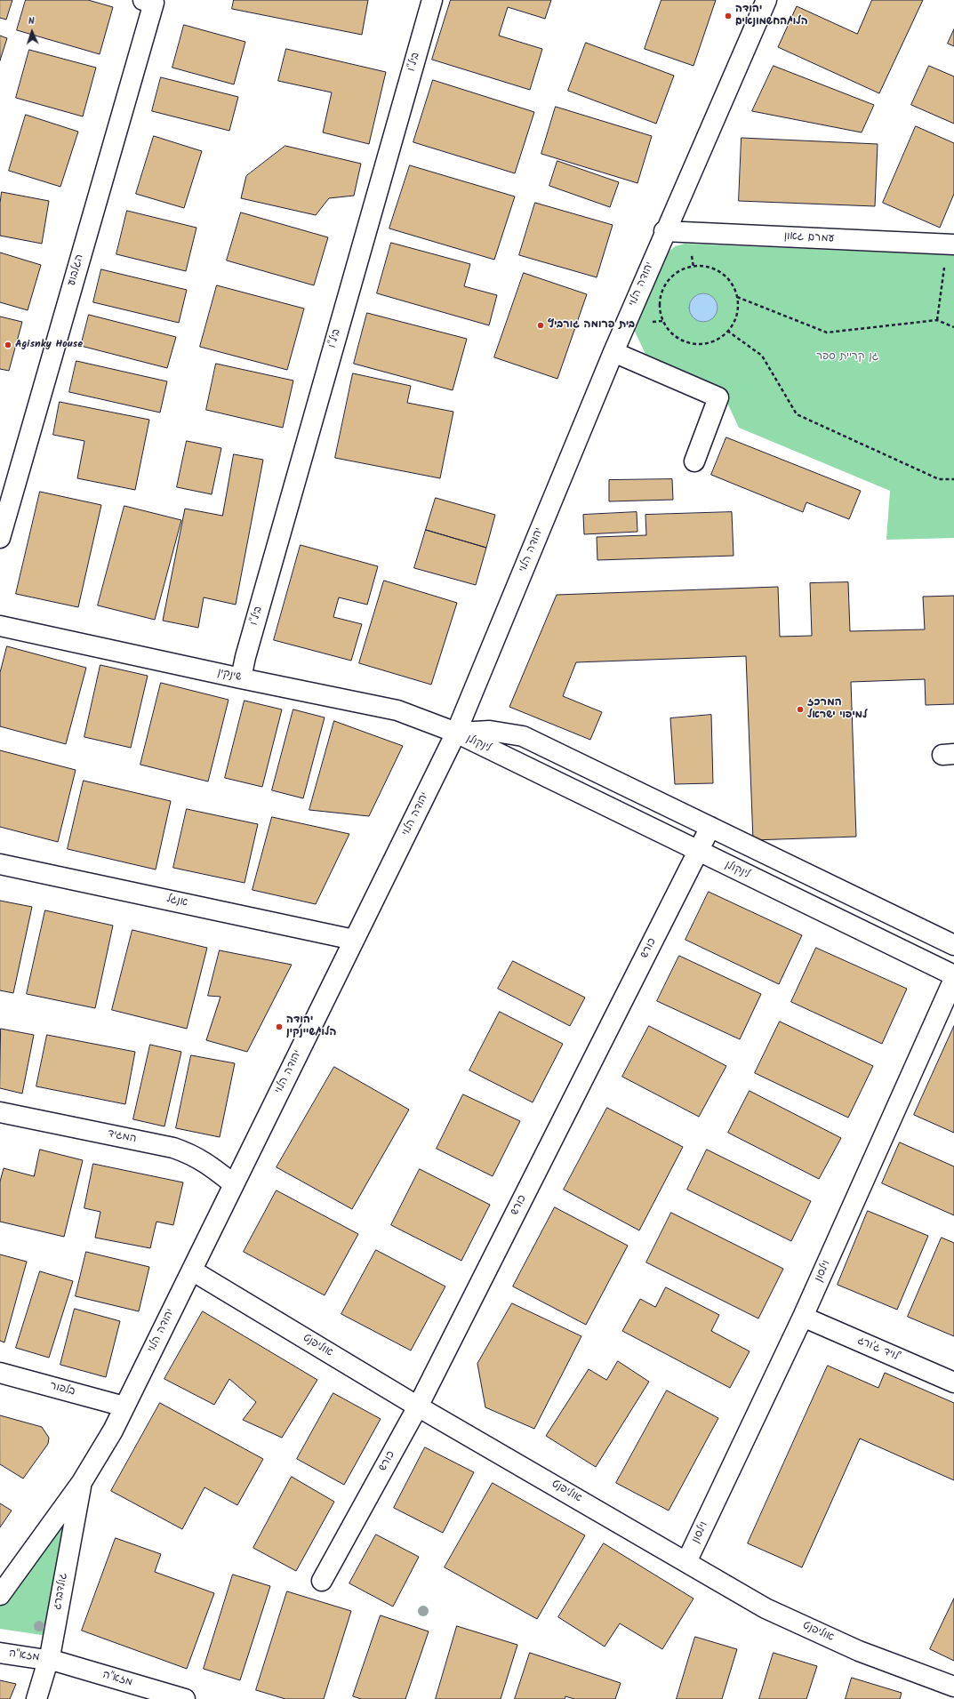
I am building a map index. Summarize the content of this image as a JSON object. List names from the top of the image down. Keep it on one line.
{"streets":{"street":["ביל\"ו","עמרם גאון","הגלבוע","יהודה הלוי","שינקין","לינקולן","אנגל","כורש","המגיד","וילסון","אוליפנט","לויד ג'ורג'","בלפור","גולדברג","מזא\"ה","מזא''ה"]},"crossings":[["ביל\"ו","שינקין"],["עמרם גאון","יהודה הלוי"],["יהודה הלוי","שינקין"],["יהודה הלוי","לינקולן"],["יהודה הלוי","אנגל"],["יהודה הלוי","המגיד"],["יהודה הלוי","אוליפנט"],["יהודה הלוי","בלפור"],["יהודה הלוי","גולדברג"],["שינקין","לינקולן"],["לינקולן","כורש"],["כורש","אוליפנט"],["וילסון","אוליפנט"],["וילסון","לויד ג'ורג'"],["גולדברג","מזא\"ה"],["גולדברג","מזא''ה"],["מזא\"ה","מזא''ה"]],"parks":["גן קריית ספר"],"places":["יהודה הלוי/החשמונאים","בית פרומה גורביץ","Agisnky House","המרכז למיפוי ישראל","יהודה הלוי/שיינקין"],"north":"top"}
